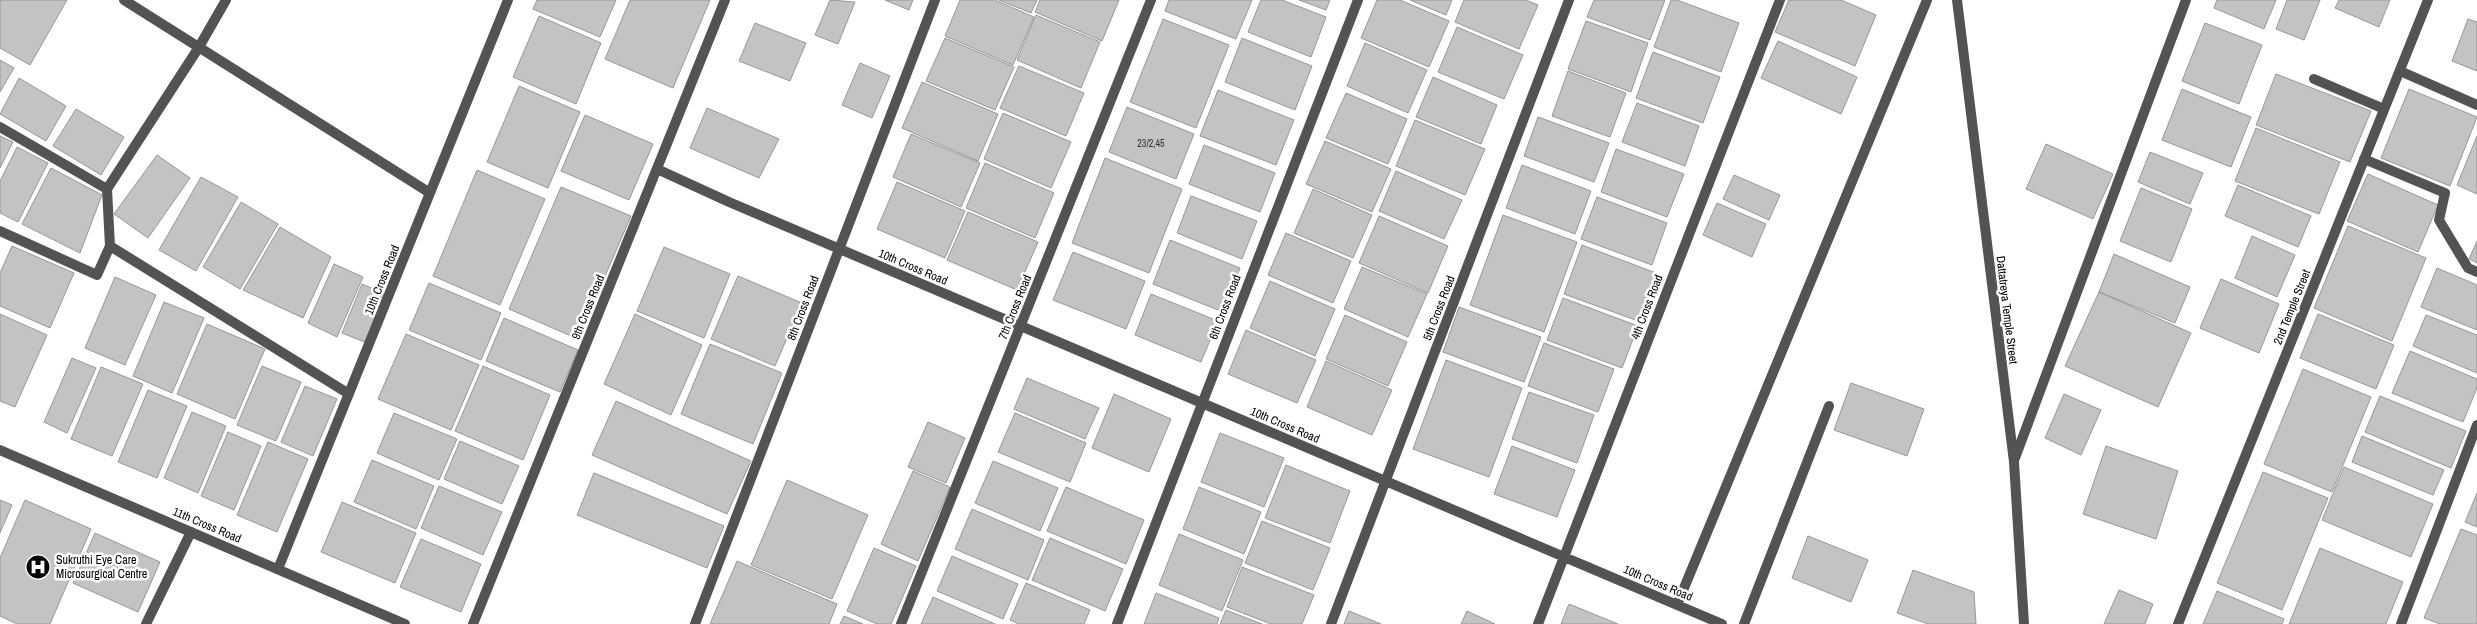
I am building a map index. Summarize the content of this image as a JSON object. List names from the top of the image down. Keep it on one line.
{"streets":{"street":["10th Cross Road","9th Cross Road","7th Cross Road","6th Cross Road","4th Cross Road","2nd Temple Street","8th Cross Road","5th Cross Road","Dattatreya Temple Street","11th Cross Road"]},"crossings":[["10th Cross Road","9th Cross Road"],["10th Cross Road","7th Cross Road"],["10th Cross Road","6th Cross Road"],["10th Cross Road","4th Cross Road"],["10th Cross Road","8th Cross Road"],["10th Cross Road","5th Cross Road"],["10th Cross Road","11th Cross Road"]],"places":{"hospital":["Sukruthi Eye Care Microsurgical Centre"]},"house_numbers":["23/2,45"]}
